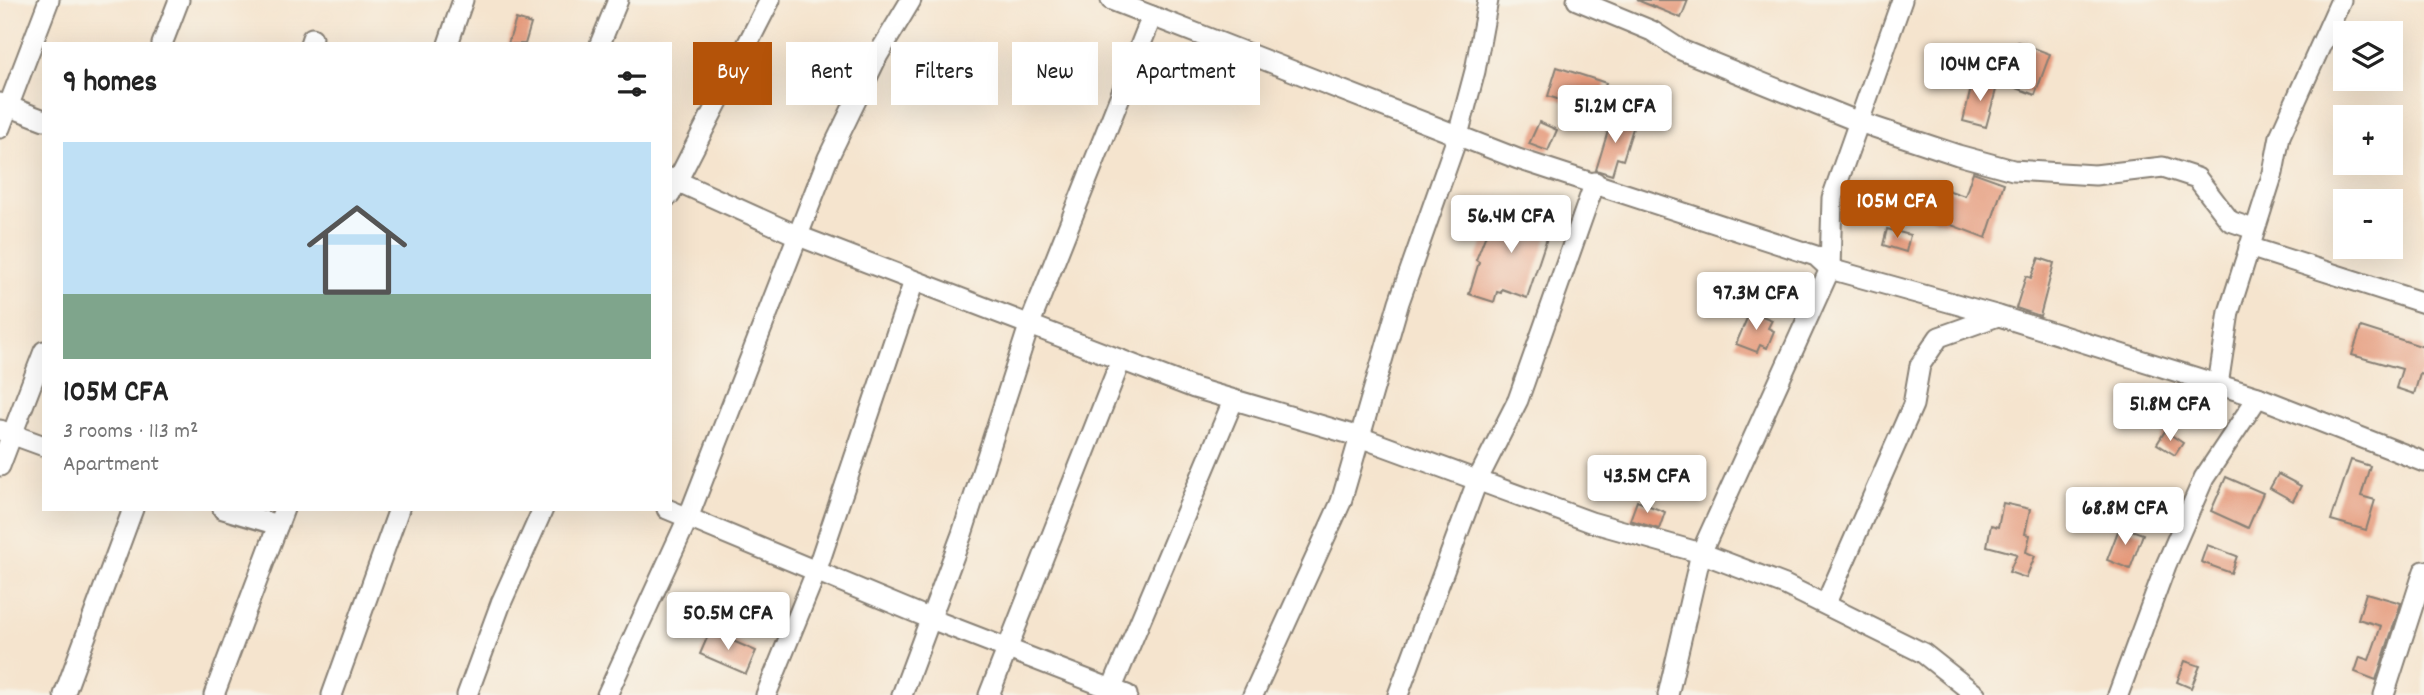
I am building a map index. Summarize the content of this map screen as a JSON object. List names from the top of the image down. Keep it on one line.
{"page":{"map_buttons":["+","−"],"chip":["Buy","Rent","Filters","New","Apartment"],"heading":"9 homes","price":["104M CFA","51.2M CFA","105M CFA","56.4M CFA","97.3M CFA","51.8M CFA","43.5M CFA","68.8M CFA","50.5M CFA"],"list":[{"name":"105M CFA","note":"3 rooms · 113 m² · Apartment"}]}}
